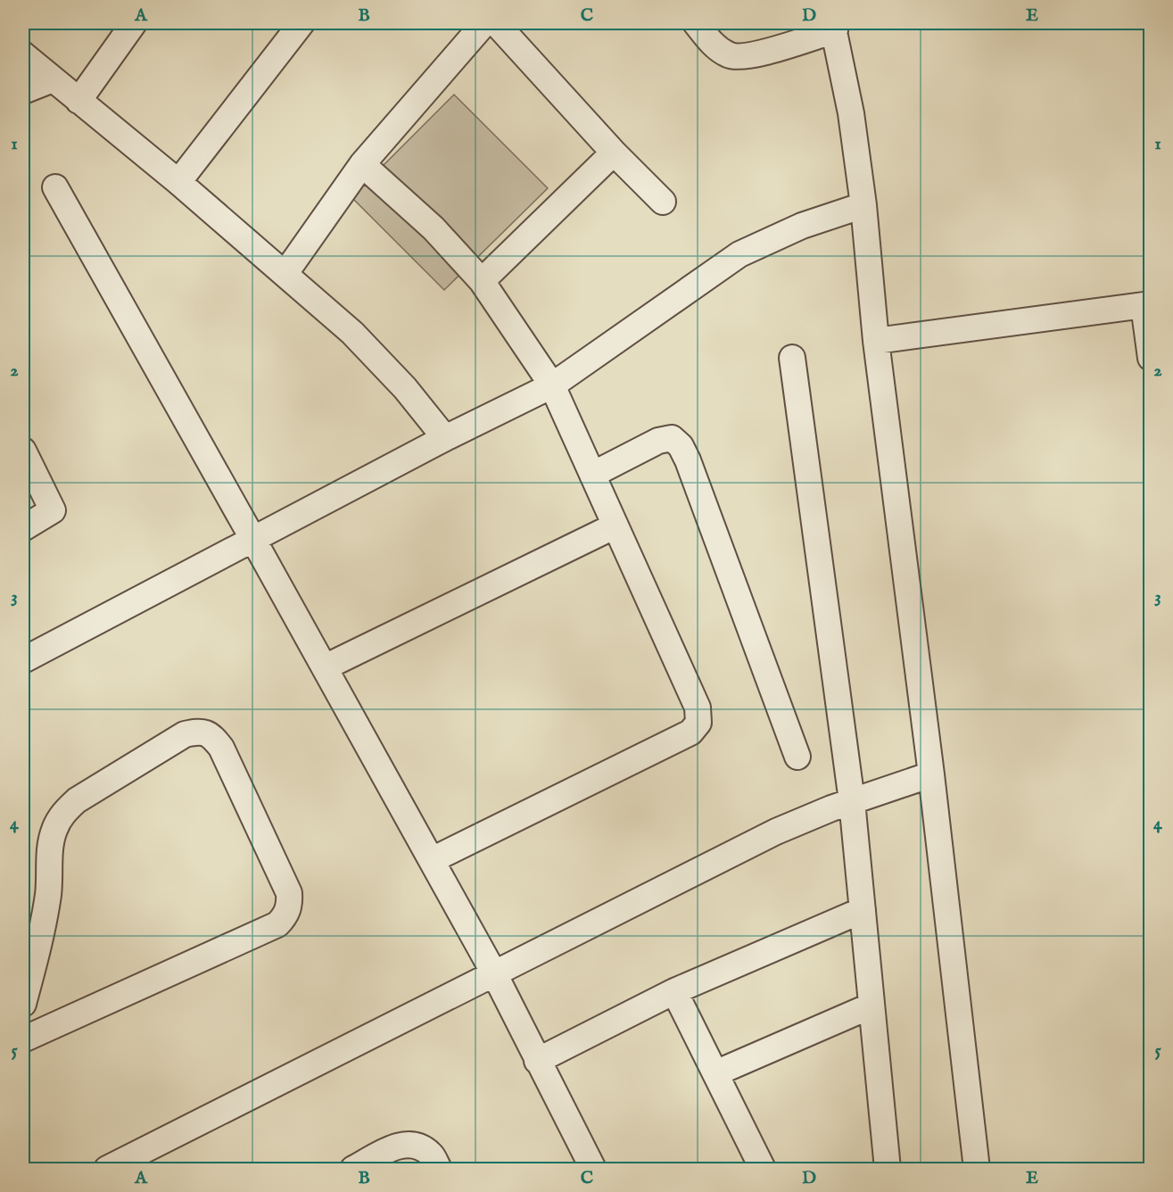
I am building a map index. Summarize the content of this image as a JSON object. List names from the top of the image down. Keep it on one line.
{"grid":{"columns":["A","B","C","D","E"],"rows":["1","2","3","4","5"]}}
